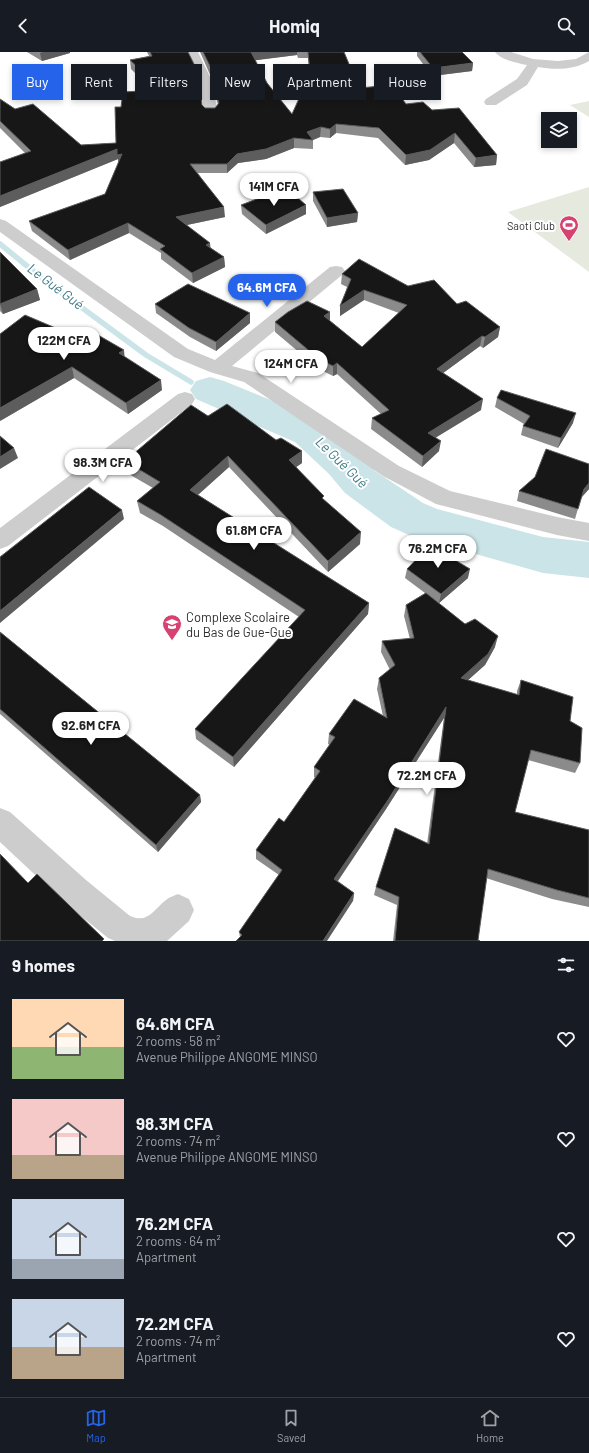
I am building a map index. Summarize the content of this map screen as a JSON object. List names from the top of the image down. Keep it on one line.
{"water":["Le Gué Gué"],"places":{"sports":["Saoti Club"],"school or university":["Complexe Scolaire du Bas de Gue-Gue"]},"page":{"header":"Homiq","chip":["Buy","Rent","Filters","New","Apartment","House"],"price":["141M CFA","64.6M CFA","122M CFA","124M CFA","98.3M CFA","61.8M CFA","76.2M CFA","92.6M CFA","72.2M CFA"],"heading":"9 homes","list":[{"name":"64.6M CFA","note":"2 rooms · 58 m² · Avenue Philippe ANGOME MINSO"},{"name":"98.3M CFA","note":"2 rooms · 74 m² · Avenue Philippe ANGOME MINSO"},{"name":"76.2M CFA","note":"2 rooms · 64 m² · Apartment"},{"name":"72.2M CFA","note":"2 rooms · 74 m² · Apartment"}],"tabs":["Map","Saved","Home"]}}
